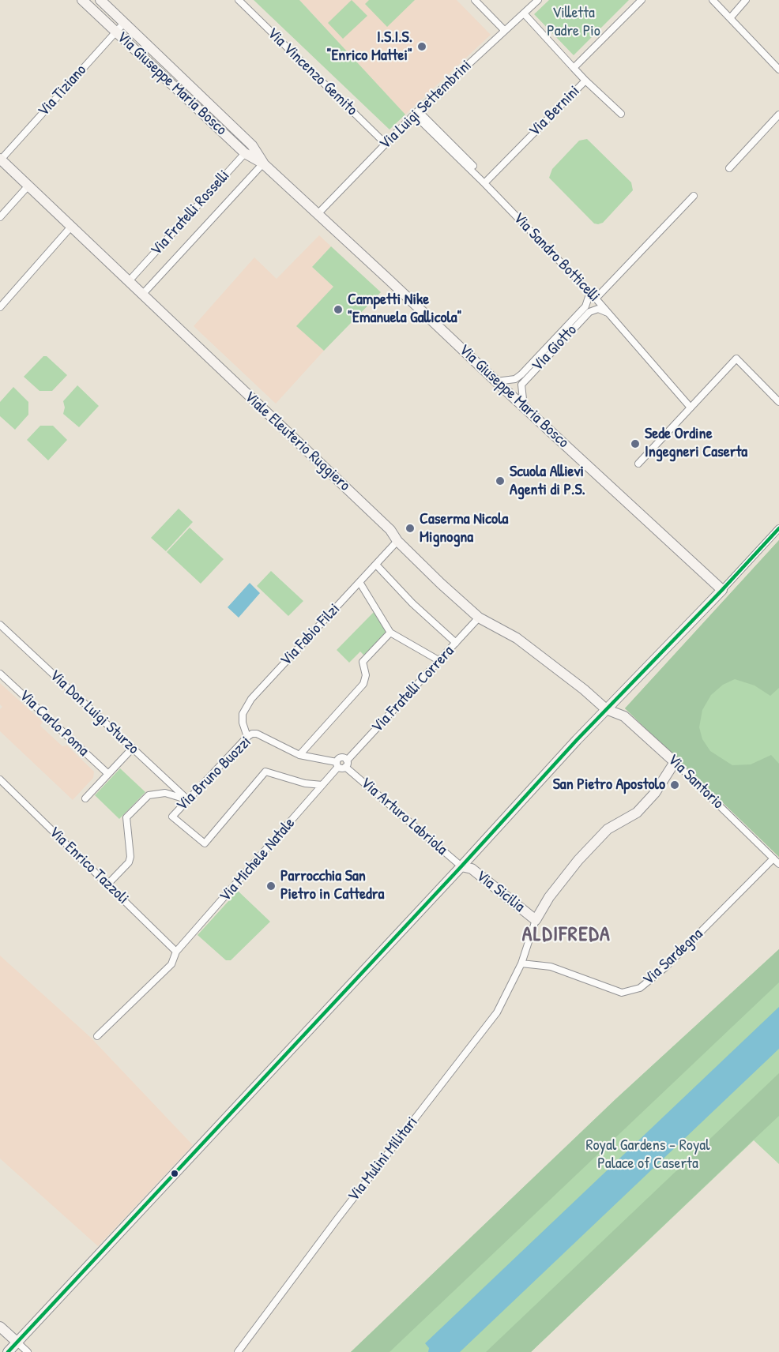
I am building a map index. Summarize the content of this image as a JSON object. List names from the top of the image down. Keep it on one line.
{"streets":{"street":["Via Vincenzo Gemito","Via Giuseppe Maria Bosco","Via Tiziano","Via Luigi Settembrini","Via Bernini","Via Fratelli Rosselli","Via Sandro Botticelli","Via Giotto","Viale Eleuterio Ruggiero","Via Fabio Filzi","Via Fratelli Correra","Via Don Luigi Sturzo","Via Carlo Poma","Via Bruno Buozzi","Via Santorio","Via Arturo Labriola","Via Michele Natale","Via Enrico Tazzoli","Via Sicilia","Via Sardegna","Via Mulini Militari"]},"crossings":[["Via Vincenzo Gemito","Via Luigi Settembrini"],["Via Giuseppe Maria Bosco","Via Tiziano"],["Via Giuseppe Maria Bosco","Via Luigi Settembrini"],["Via Giuseppe Maria Bosco","Via Fratelli Rosselli"],["Via Giuseppe Maria Bosco","Via Giotto"],["Via Tiziano","Viale Eleuterio Ruggiero"],["Via Luigi Settembrini","Via Sandro Botticelli"],["Via Bernini","Via Sandro Botticelli"],["Via Fratelli Rosselli","Viale Eleuterio Ruggiero"],["Via Sandro Botticelli","Via Giotto"],["Viale Eleuterio Ruggiero","Via Fabio Filzi"],["Viale Eleuterio Ruggiero","Via Fratelli Correra"],["Viale Eleuterio Ruggiero","Via Santorio"],["Via Fabio Filzi","Via Bruno Buozzi"],["Via Fratelli Correra","Via Arturo Labriola"],["Via Don Luigi Sturzo","Via Bruno Buozzi"],["Via Bruno Buozzi","Via Michele Natale"],["Via Santorio","Via Sardegna"],["Via Arturo Labriola","Via Sicilia"],["Via Michele Natale","Via Enrico Tazzoli"],["Via Sicilia","Via Mulini Militari"],["Via Sardegna","Via Mulini Militari"]],"districts":["ALDIFREDA"],"parks":["Villetta Padre Pio","Royal Gardens - Royal Palace of Caserta"],"places":["I.S.I.S. \"Enrico Mattei\"","Campetti Nike \"Emanuela Gallicola\"","Sede Ordine Ingegneri Caserta","Scuola Allievi Agenti di P.S.","Caserma Nicola Mignogna","San Pietro Apostolo","Parrocchia San Pietro in Cattedra"]}
